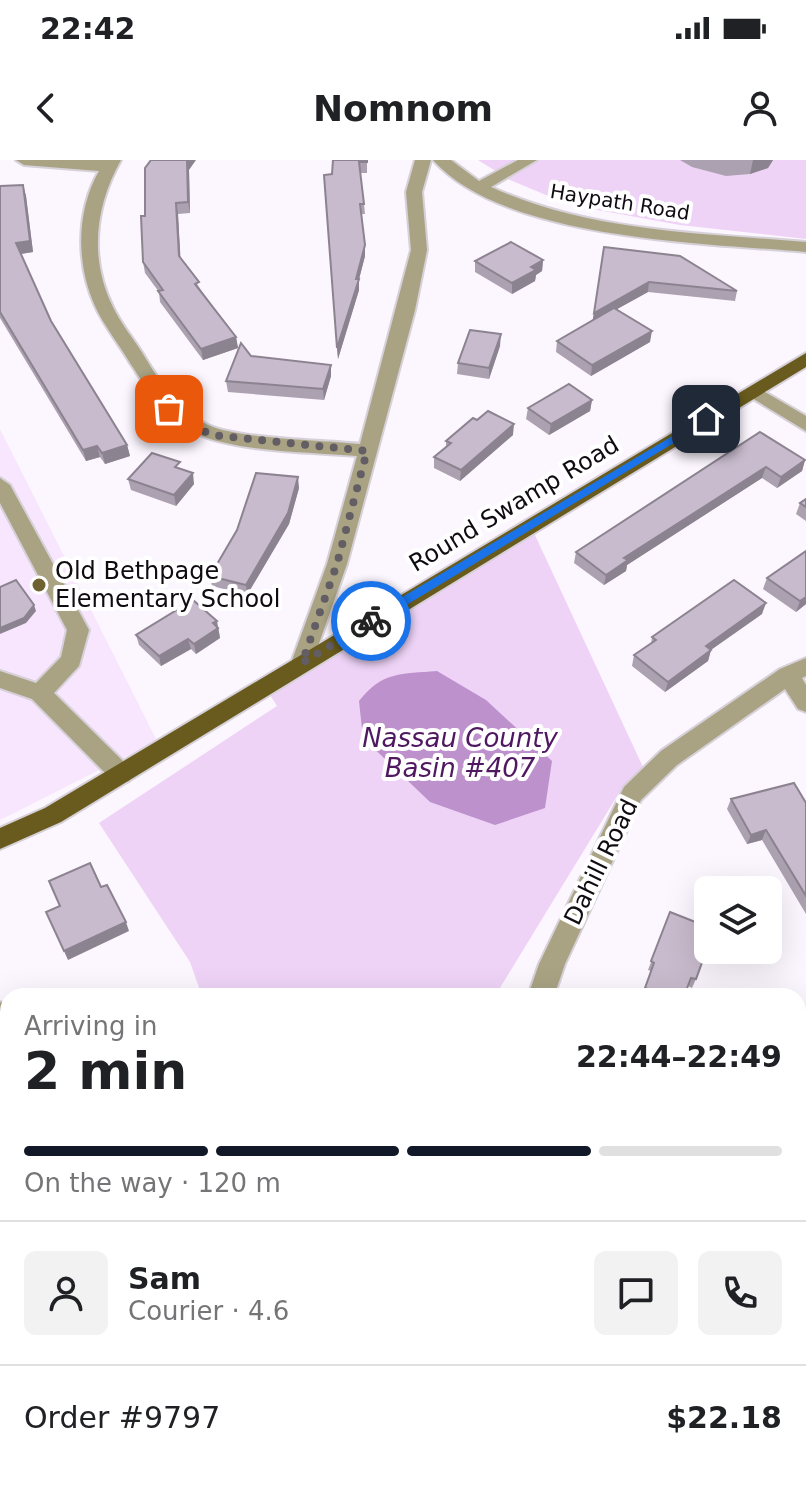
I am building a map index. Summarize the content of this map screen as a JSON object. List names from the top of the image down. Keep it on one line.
{"streets":{"main road":["Round Swamp Road"],"street":["Haypath Road","Dahill Road"]},"water":["Nassau County Basin #407"],"places":["Old Bethpage Elementary School"],"page":{"status":"22:42","header":"Nomnom","heading":["2 min","Arriving in","22:44–22:49"],"panel":["Sam","Courier · 4.6","Order #9797","$22.18"],"bar":"On the way · 120 m"}}
